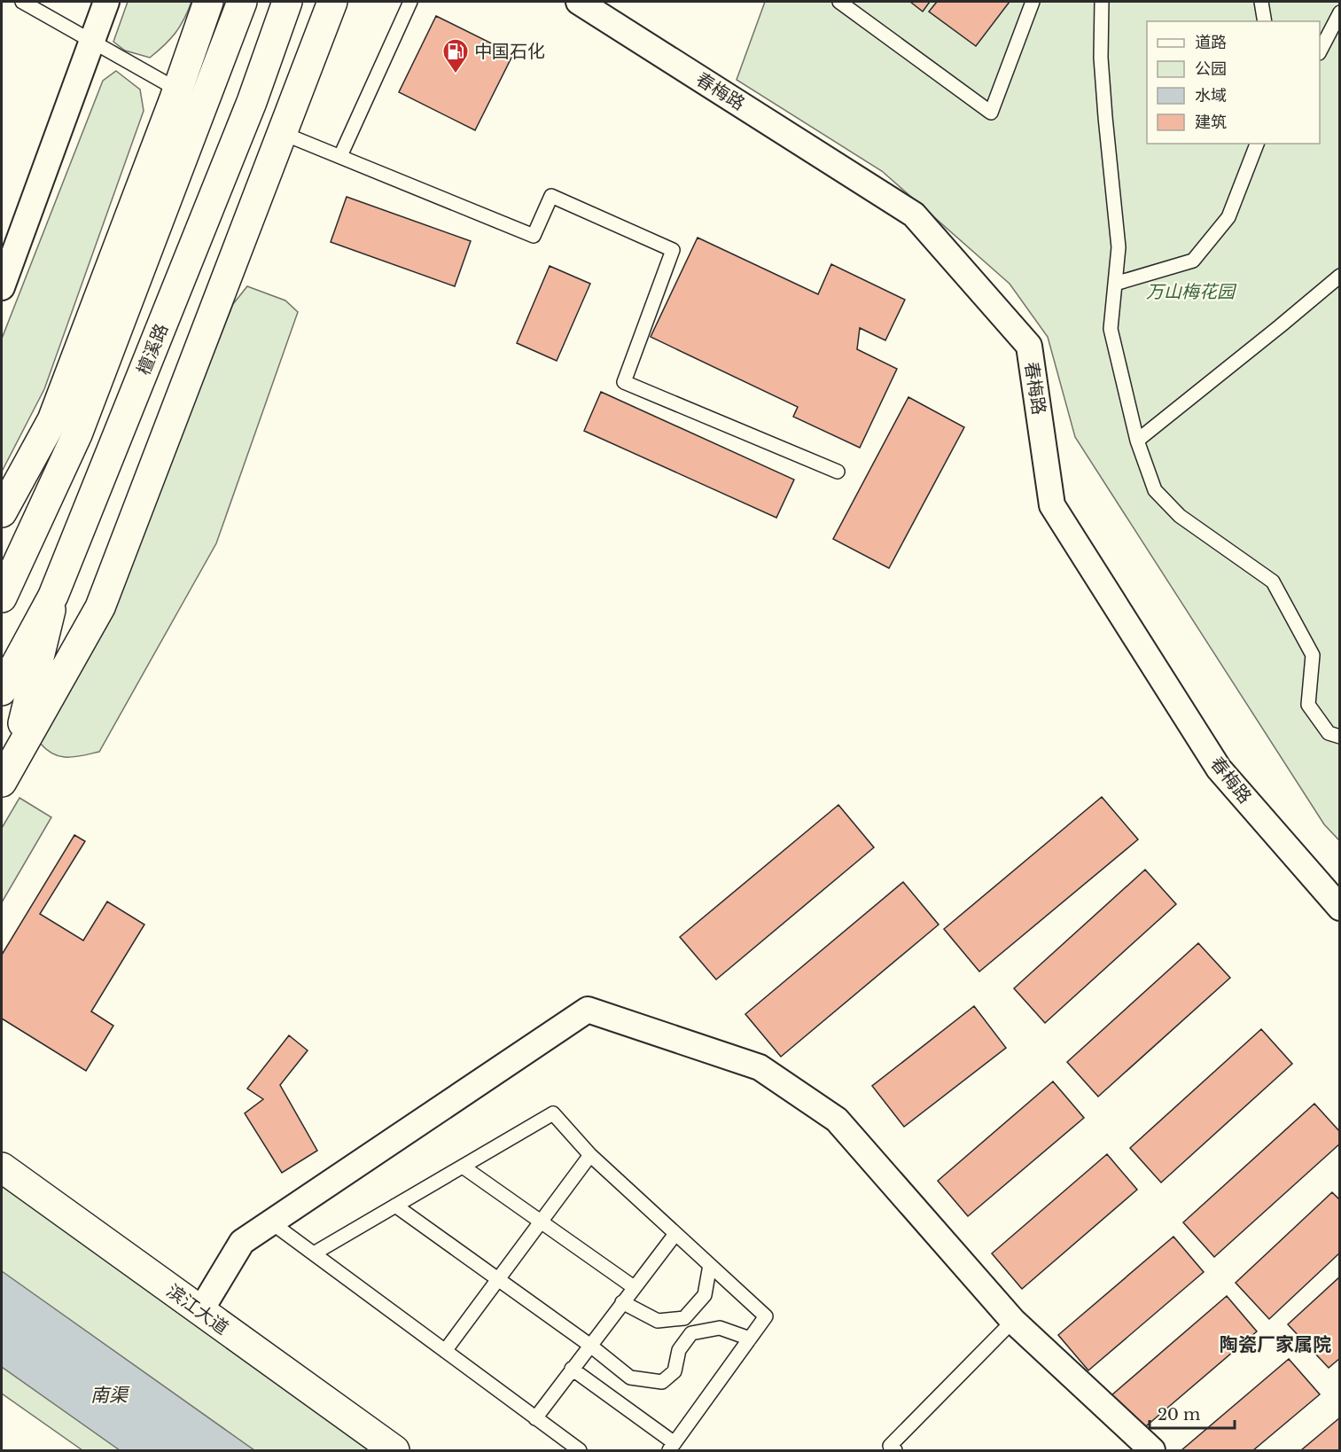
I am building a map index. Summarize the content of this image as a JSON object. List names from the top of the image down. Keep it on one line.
{"streets":{"street":["春梅路","檀溪路","滨江大道"]},"districts":["陶瓷厂家属院"],"water":["南渠"],"parks":["万山梅花园"],"places":{"fuel station":["中国石化"]},"legend":["道路","公园","水域","建筑"],"scale_bar":"20 m"}
